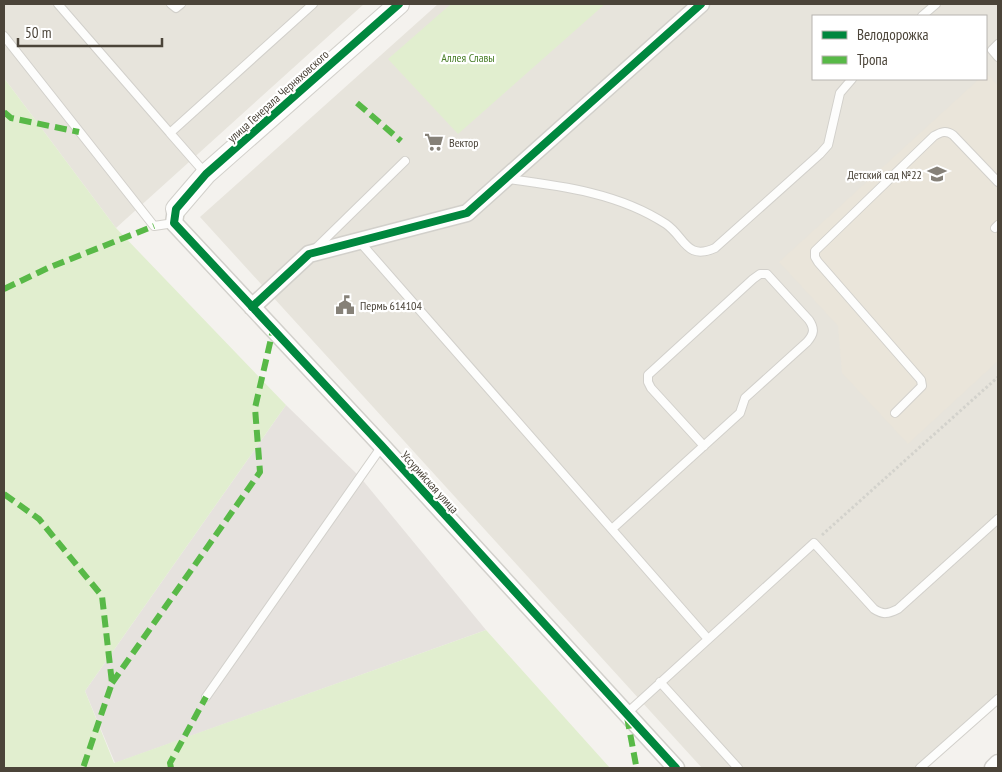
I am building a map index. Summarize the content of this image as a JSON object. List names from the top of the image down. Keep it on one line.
{"streets":{"street":["улица Генерала Черняховского","Уссурийская улица"]},"crossings":[["улица Генерала Черняховского","Уссурийская улица"]],"parks":["Аллея Славы"],"places":{"supermarket":["Вектор"],"school or university":["Детский сад №22"],"public building":["Пермь 614104"]},"legend":["Велодорожка","Тропа"],"scale_bar":"50 m"}
